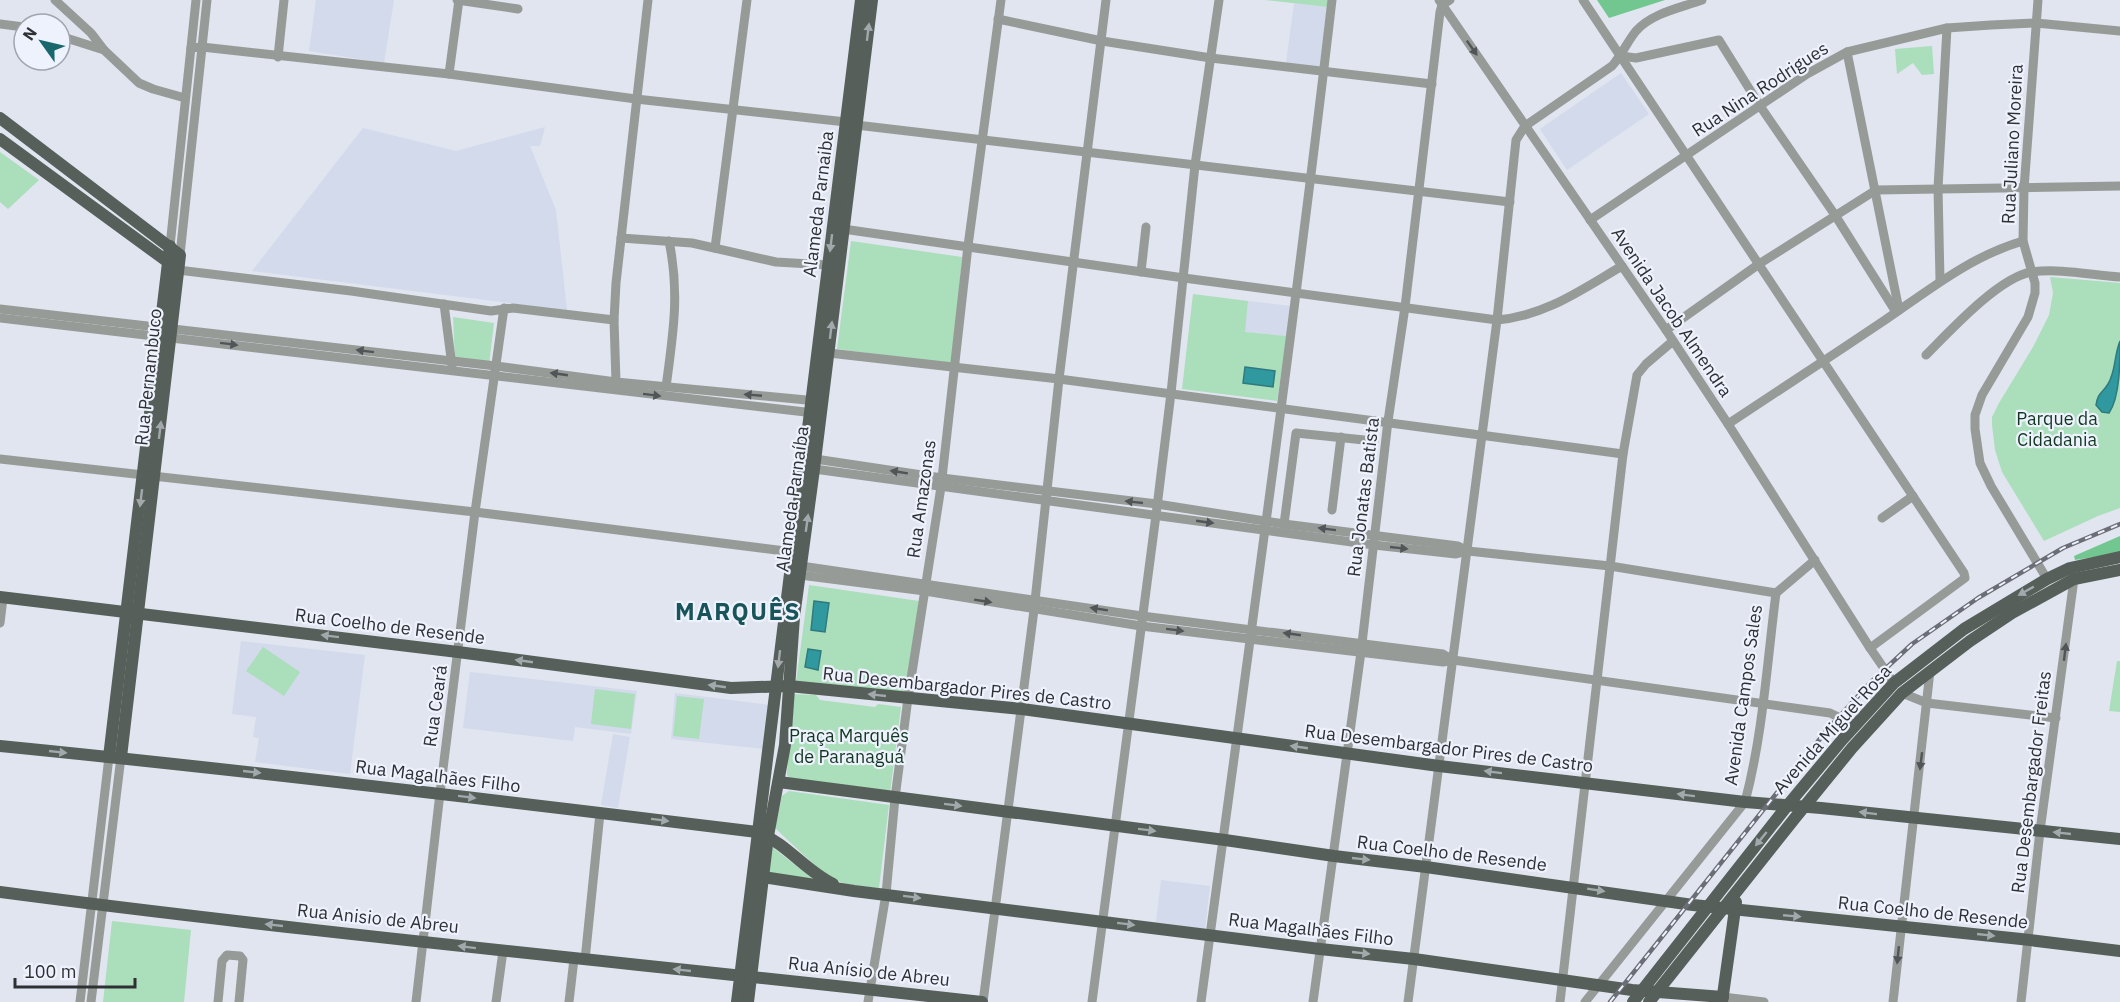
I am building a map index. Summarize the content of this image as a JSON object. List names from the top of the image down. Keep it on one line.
{"streets":{"main road":["Alameda Parnaiba","Rua Pernambuco","Alameda Parnaíba","Rua Coelho de Resende","Rua Desembargador Pires de Castro","Avenida Miguel Rosa","Rua Magalhães Filho","Rua Anisio de Abreu","Rua Anísio de Abreu"],"street":["Rua Nina Rodrigues","Rua Juliano Moreira","Avenida Jacob Almendra","Rua Jonatas Batista","Rua Amazonas","Avenida Campos Sales","Rua Ceará","Rua Desembargador Freitas"]},"crossings":[["Rua Nina Rodrigues","Rua Juliano Moreira"],["Rua Nina Rodrigues","Avenida Jacob Almendra"],["Rua Juliano Moreira","Avenida Miguel Rosa"],["Alameda Parnaiba","Alameda Parnaíba"],["Avenida Jacob Almendra","Rua Jonatas Batista"],["Avenida Jacob Almendra","Avenida Miguel Rosa"],["Rua Pernambuco","Rua Coelho de Resende"],["Rua Pernambuco","Rua Magalhães Filho"],["Rua Jonatas Batista","Rua Coelho de Resende"],["Rua Jonatas Batista","Rua Desembargador Pires de Castro"],["Rua Jonatas Batista","Rua Magalhães Filho"],["Alameda Parnaíba","Rua Coelho de Resende"],["Alameda Parnaíba","Rua Desembargador Pires de Castro"],["Alameda Parnaíba","Rua Magalhães Filho"],["Alameda Parnaíba","Rua Anisio de Abreu"],["Alameda Parnaíba","Rua Anísio de Abreu"],["Rua Amazonas","Rua Coelho de Resende"],["Rua Amazonas","Rua Desembargador Pires de Castro"],["Rua Amazonas","Rua Magalhães Filho"],["Rua Amazonas","Rua Anísio de Abreu"],["Rua Coelho de Resende","Rua Desembargador Pires de Castro"],["Rua Coelho de Resende","Rua Ceará"],["Rua Coelho de Resende","Avenida Miguel Rosa"],["Rua Coelho de Resende","Rua Desembargador Freitas"],["Rua Desembargador Pires de Castro","Avenida Campos Sales"],["Rua Desembargador Pires de Castro","Avenida Miguel Rosa"],["Rua Desembargador Pires de Castro","Rua Desembargador Freitas"],["Rua Ceará","Rua Magalhães Filho"],["Rua Ceará","Rua Anisio de Abreu"],["Avenida Miguel Rosa","Rua Magalhães Filho"],["Avenida Miguel Rosa","Rua Desembargador Freitas"],["Rua Anisio de Abreu","Rua Anísio de Abreu"]],"one_way":["Rua Desembargador Pires de Castro","Rua Magalhães Filho","Rua Anisio de Abreu"],"districts":["MARQUÊS"],"parks":["Parque da Cidadania","Praça Marquês de Paranaguá"],"scale_bar":"100 m","north":"top left"}
